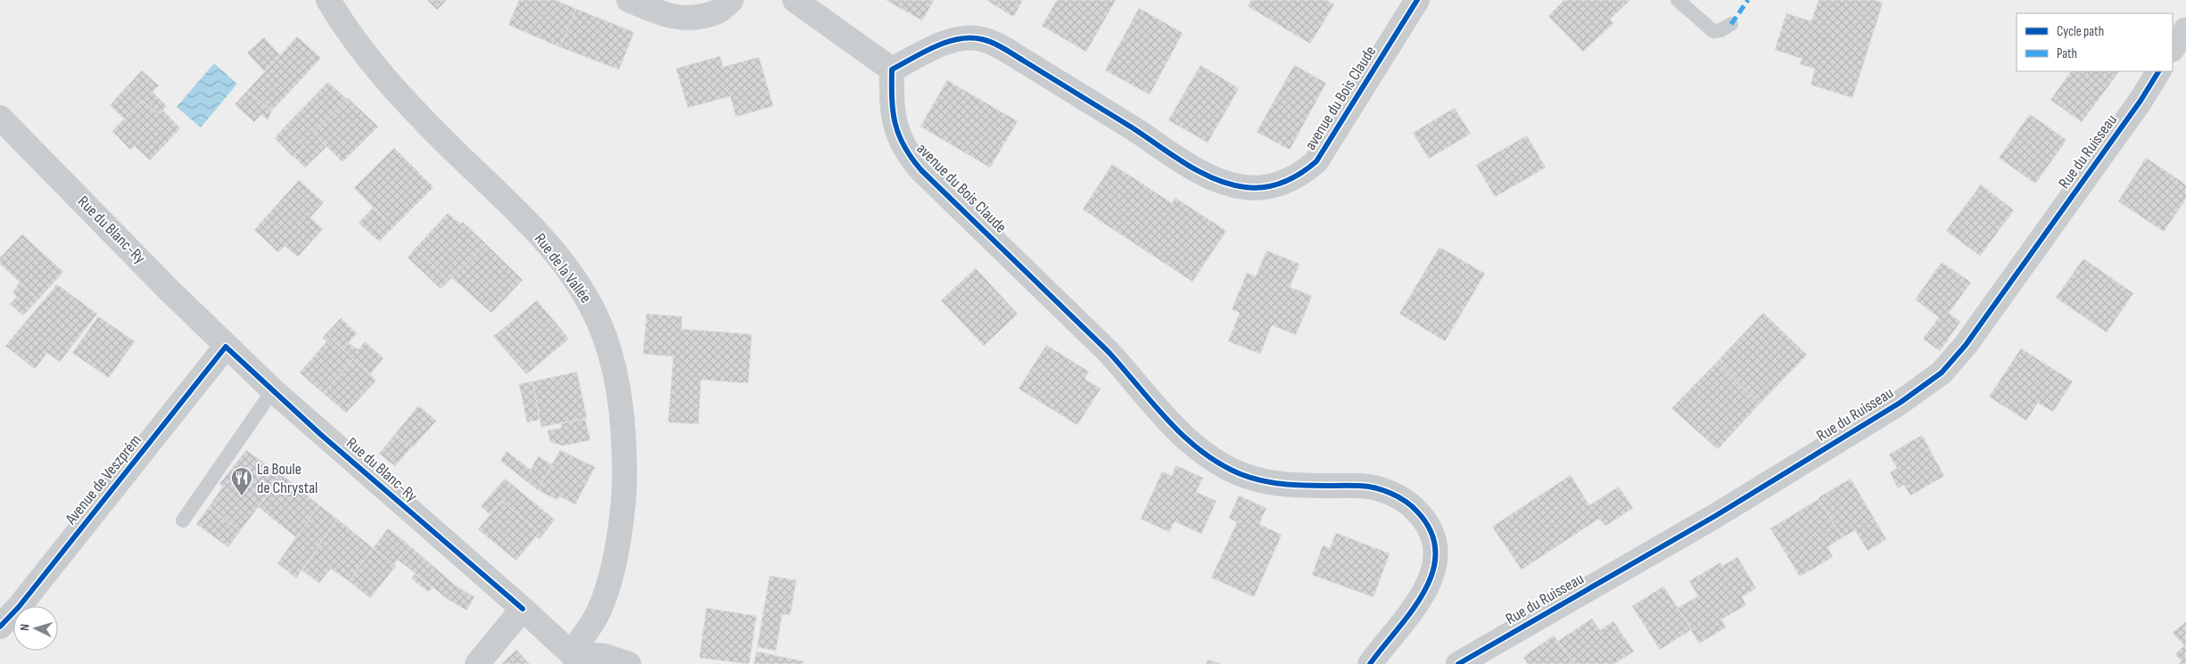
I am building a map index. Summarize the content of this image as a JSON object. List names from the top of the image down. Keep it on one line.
{"streets":{"street":["avenue du Bois Claude","Rue du Ruisseau","Rue du Blanc-Ry","Rue de la Vallée","Avenue de Veszprém"]},"crossings":[["Rue du Blanc-Ry","Rue de la Vallée"],["Rue du Blanc-Ry","Avenue de Veszprém"]],"places":{"restaurant":["La Boule de Chrystal"]},"legend":["Cycle path","Path"],"north":"left"}
